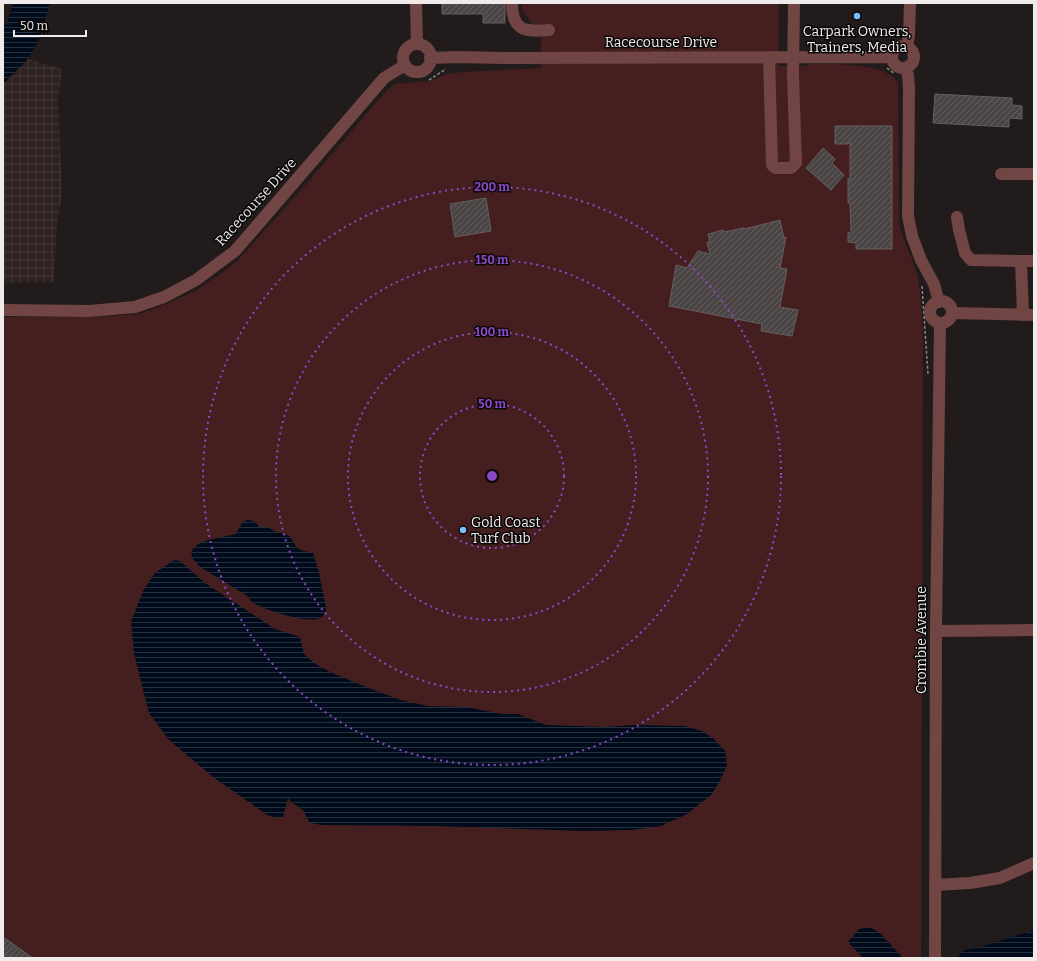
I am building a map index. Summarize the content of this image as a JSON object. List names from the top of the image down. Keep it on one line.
{"streets":{"street":["Racecourse Drive","Crombie Avenue"]},"places":["Carpark Owners, Trainers, Media","Gold Coast Turf Club"],"scale_bar":"50 m","rings":["200 m","150 m","100 m","50 m"]}
